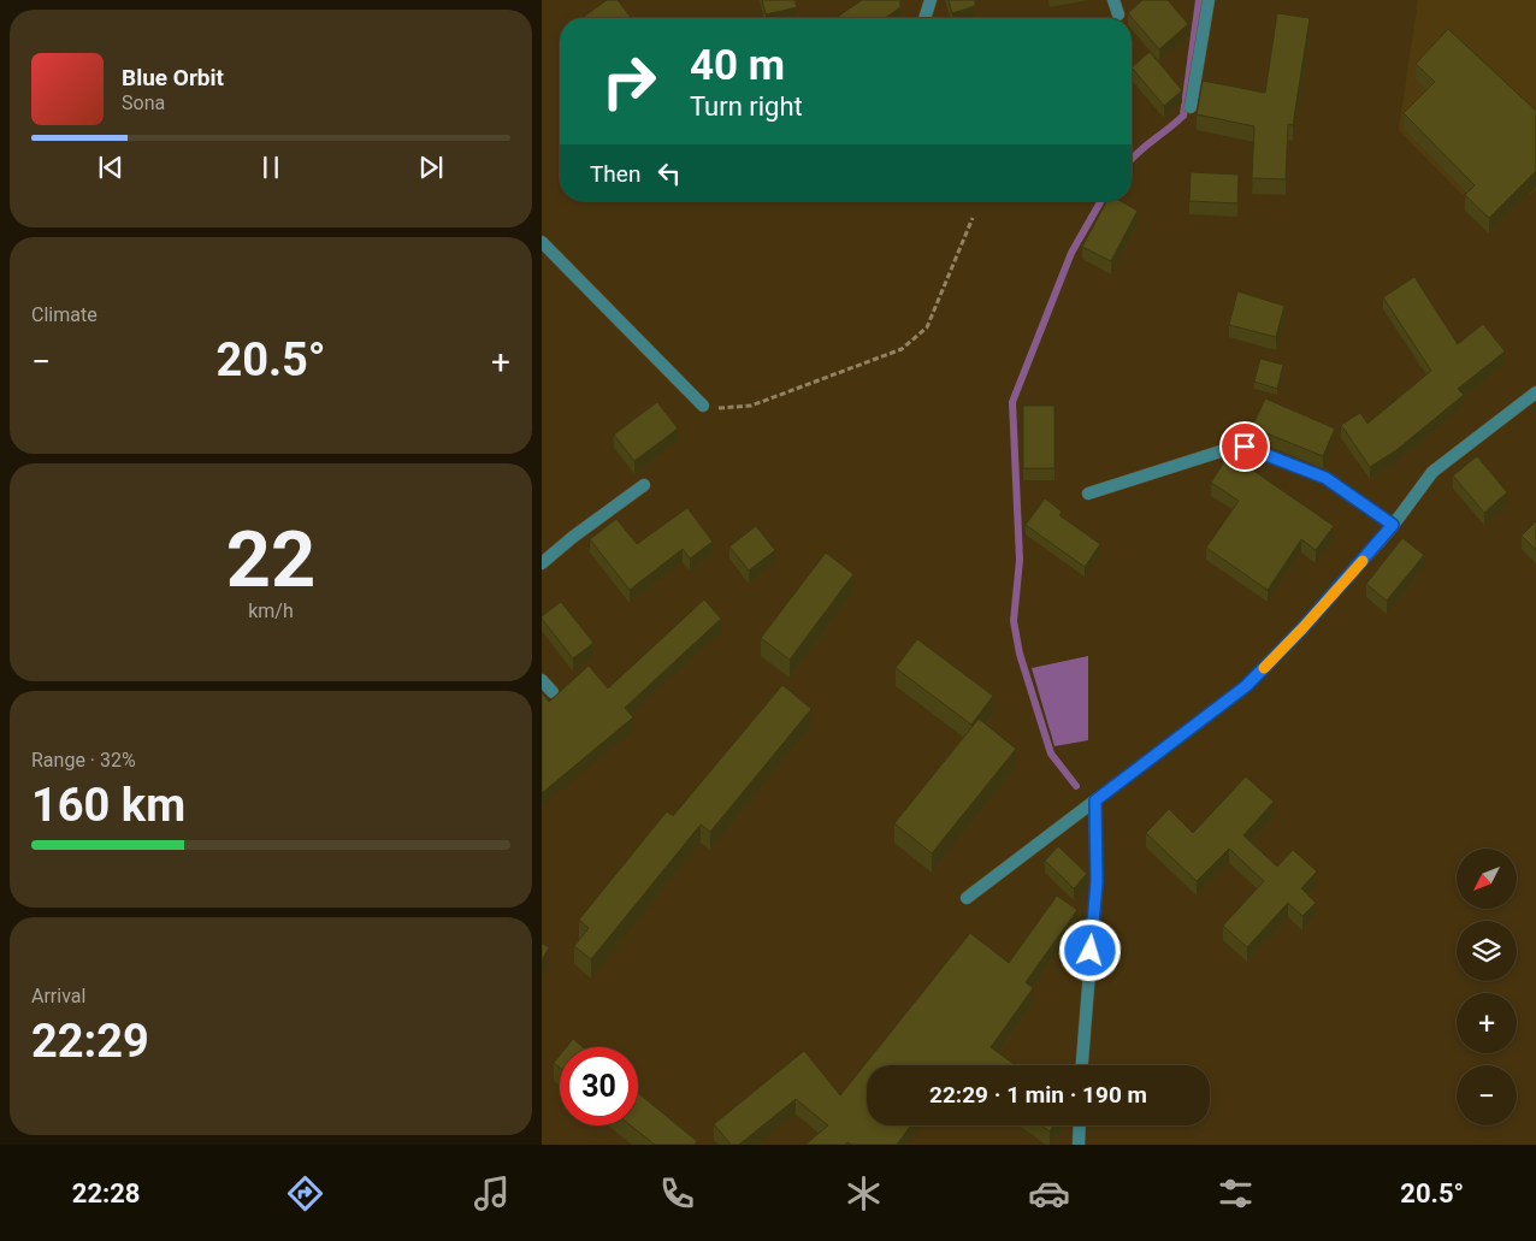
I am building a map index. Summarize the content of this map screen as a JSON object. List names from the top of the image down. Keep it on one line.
{"north":"bottom left","page":{"turn":["40 m","Turn right"],"song":["Blue Orbit","Sona"],"then":"Then","tile":["Climate",["22","km/h"],["Range · 32%","160 km"],["Arrival","22:29"]],"heat":["−","20.5°","+"],"map_buttons":["+","−"],"limit":"30","trip":"22:29 · 1 min · 190 m","tabs":["22:28","20.5°"]}}
